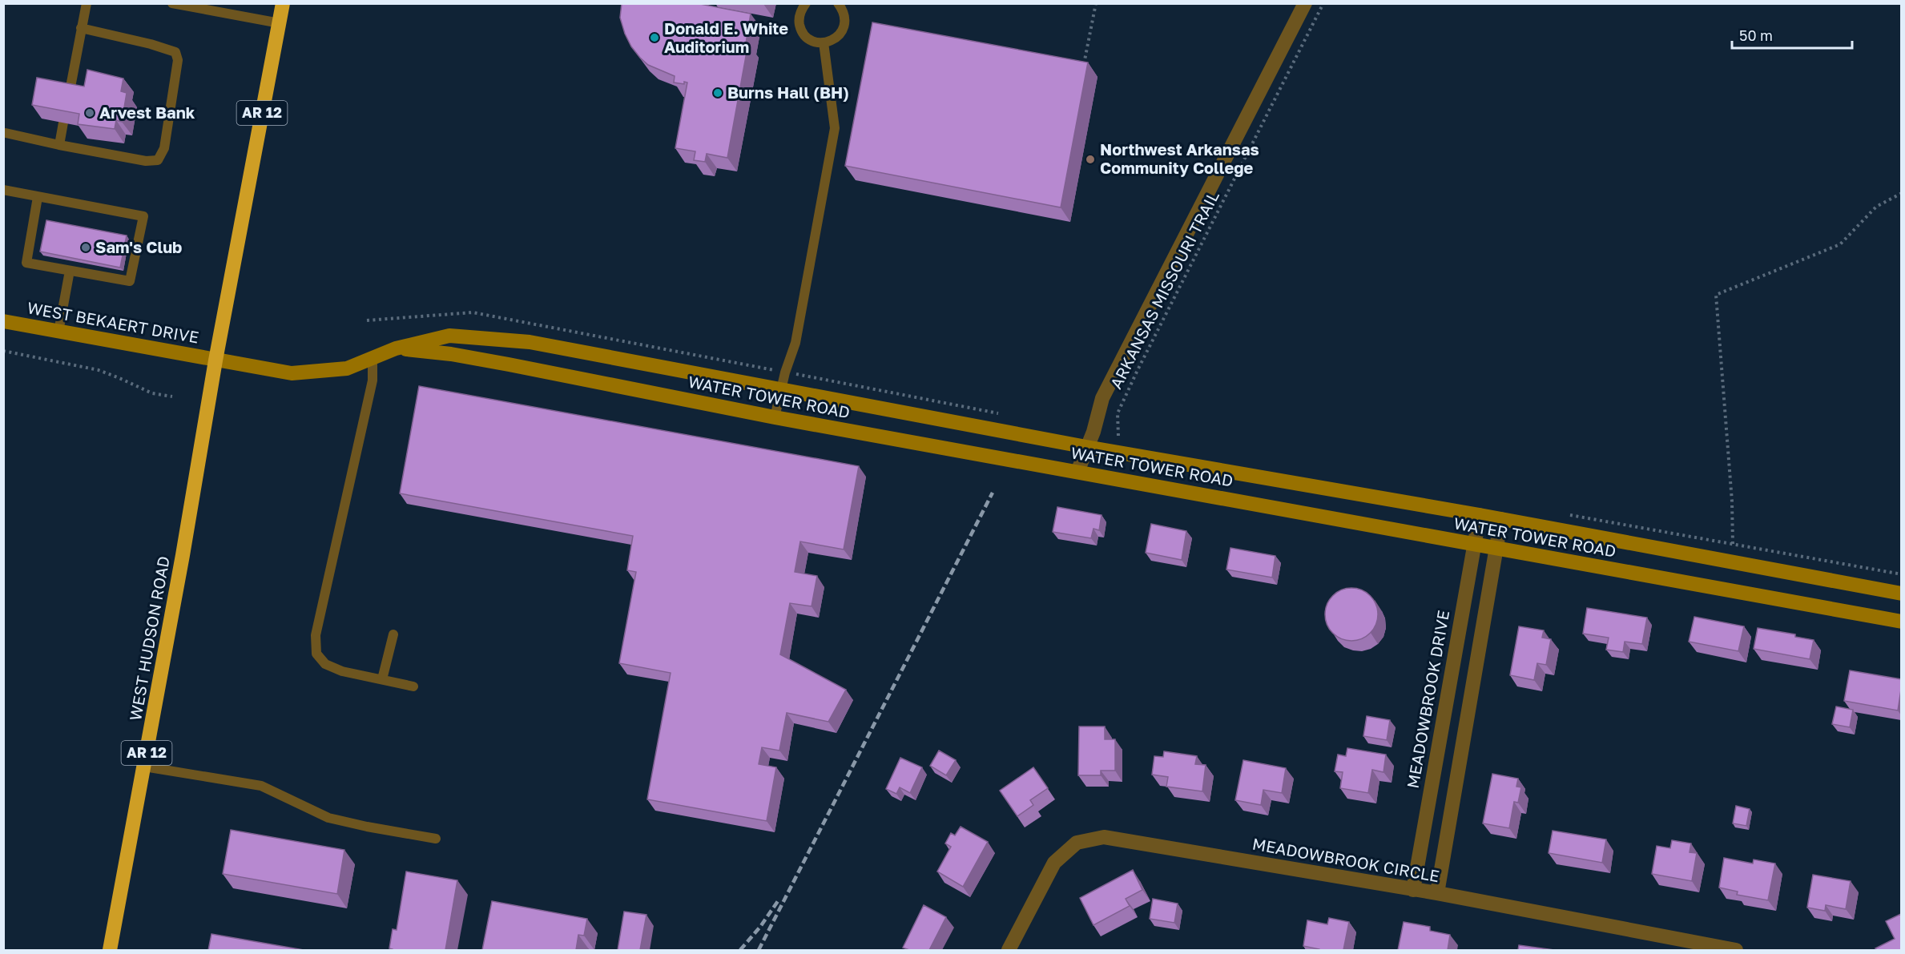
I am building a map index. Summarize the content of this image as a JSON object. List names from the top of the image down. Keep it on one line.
{"streets":{"highway":["AR 12","WEST HUDSON ROAD"],"street":["WEST BEKAERT DRIVE","WATER TOWER ROAD","MEADOWBROOK DRIVE","MEADOWBROOK CIRCLE"],"path":["ARKANSAS MISSOURI TRAIL"]},"crossings":[["AR 12","WEST BEKAERT DRIVE"],["AR 12","WATER TOWER ROAD"],["AR 12","WEST HUDSON ROAD"],["WEST BEKAERT DRIVE","WATER TOWER ROAD"],["WEST BEKAERT DRIVE","WEST HUDSON ROAD"],["WATER TOWER ROAD","WEST HUDSON ROAD"],["WATER TOWER ROAD","MEADOWBROOK DRIVE"],["MEADOWBROOK DRIVE","MEADOWBROOK CIRCLE"]],"places":["Donald E. White Auditorium","Burns Hall (BH)","Arvest Bank","Northwest Arkansas Community College","Sam's Club"],"scale_bar":"50 m"}
